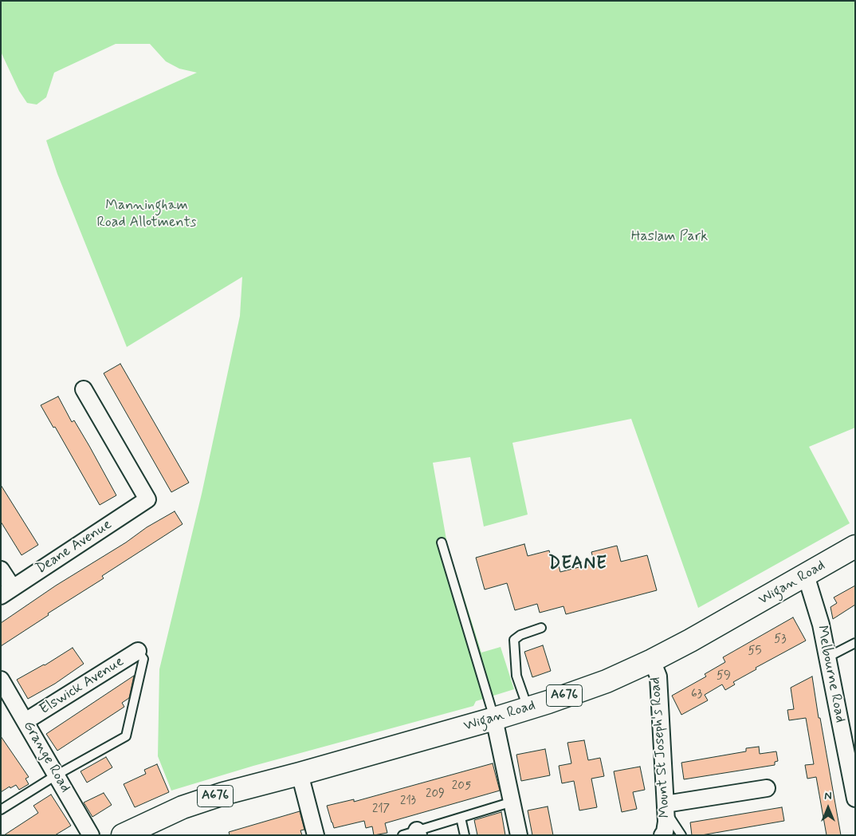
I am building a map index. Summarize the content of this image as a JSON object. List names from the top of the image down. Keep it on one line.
{"streets":{"main road":["Wigan Road","A676"],"street":["Deane Avenue","Melbourne Road","Elswick Avenue","Mount St Joseph's Road","Grange Road"]},"crossings":[["Wigan Road","Melbourne Road"],["Wigan Road","Mount St Joseph's Road"],["Elswick Avenue","Grange Road"]],"districts":["DEANE"],"parks":["Manningham Road Allotments","Haslam Park"],"house_numbers":["53","55","59","63","205","209","213","217"],"north":"top"}
